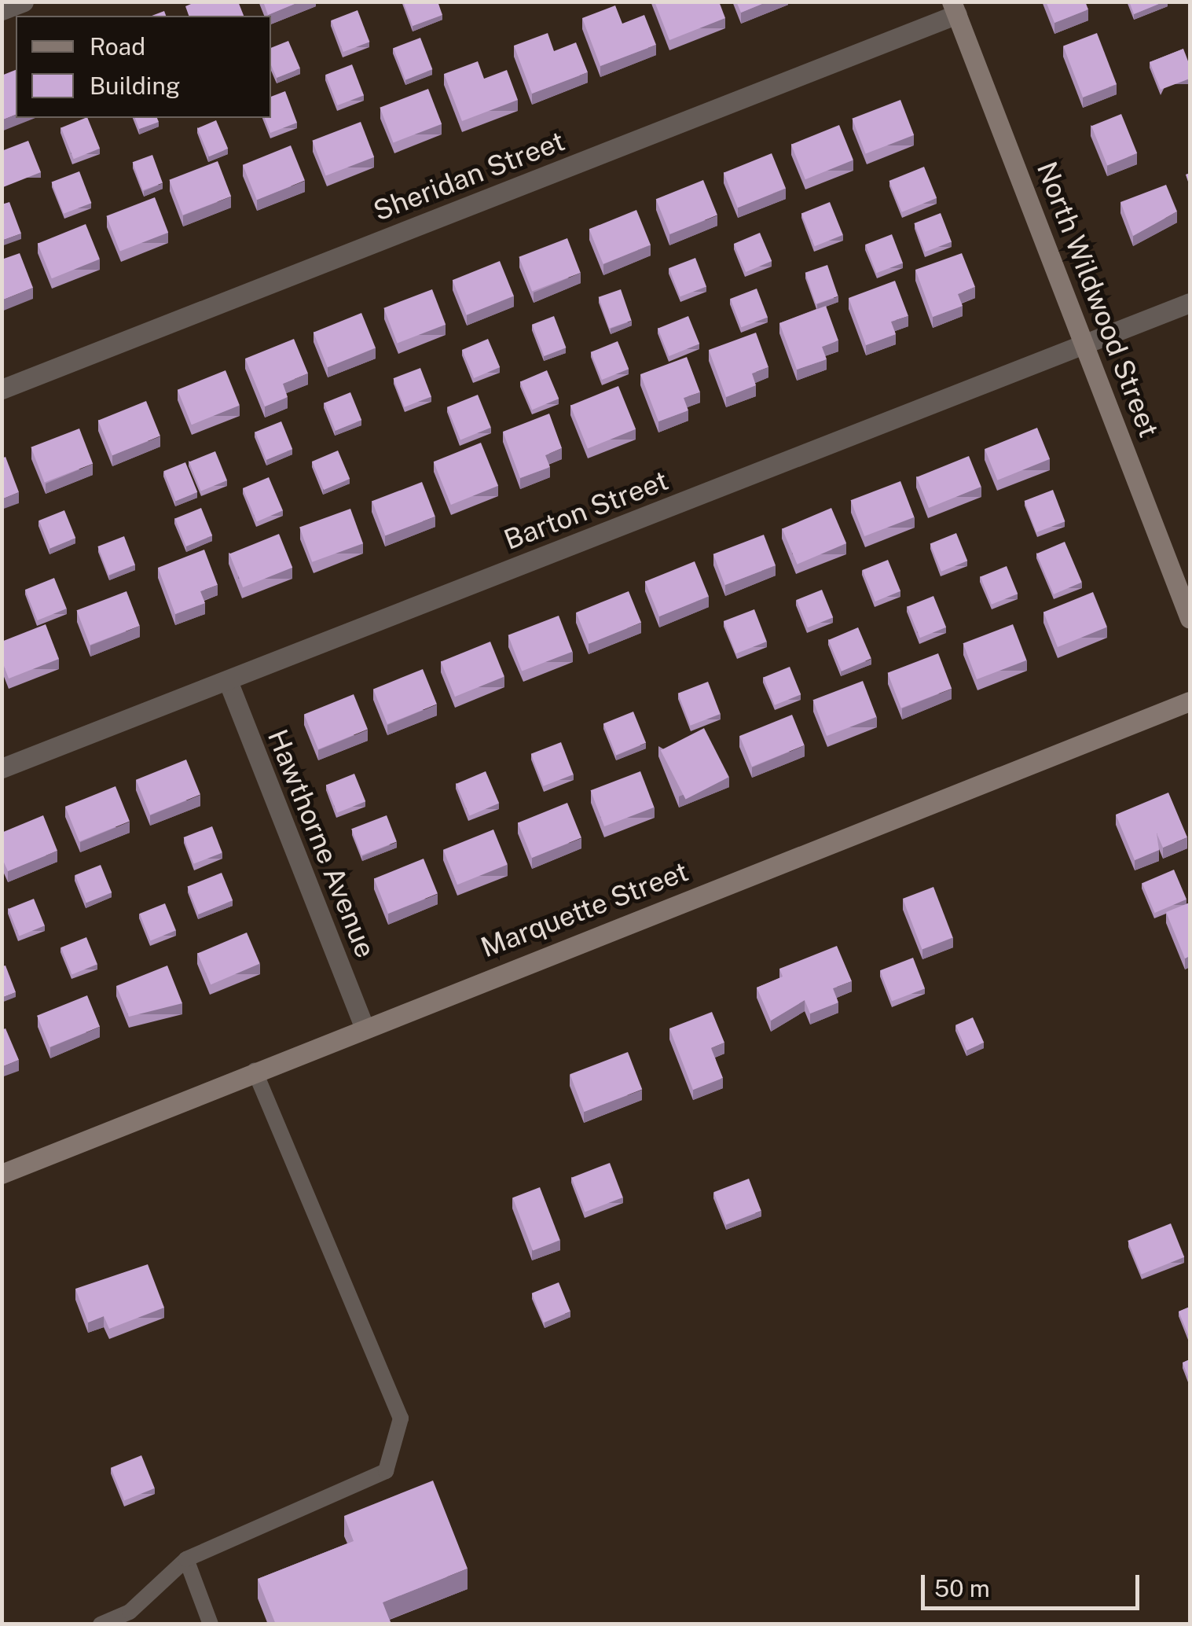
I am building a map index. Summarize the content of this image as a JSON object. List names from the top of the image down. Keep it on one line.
{"streets":{"street":["Sheridan Street","North Wildwood Street","Barton Street","Hawthorne Avenue","Marquette Street"]},"crossings":[["Sheridan Street","North Wildwood Street"],["North Wildwood Street","Barton Street"],["Barton Street","Hawthorne Avenue"],["Hawthorne Avenue","Marquette Street"]],"legend":["Road","Building"],"scale_bar":"50 m"}
